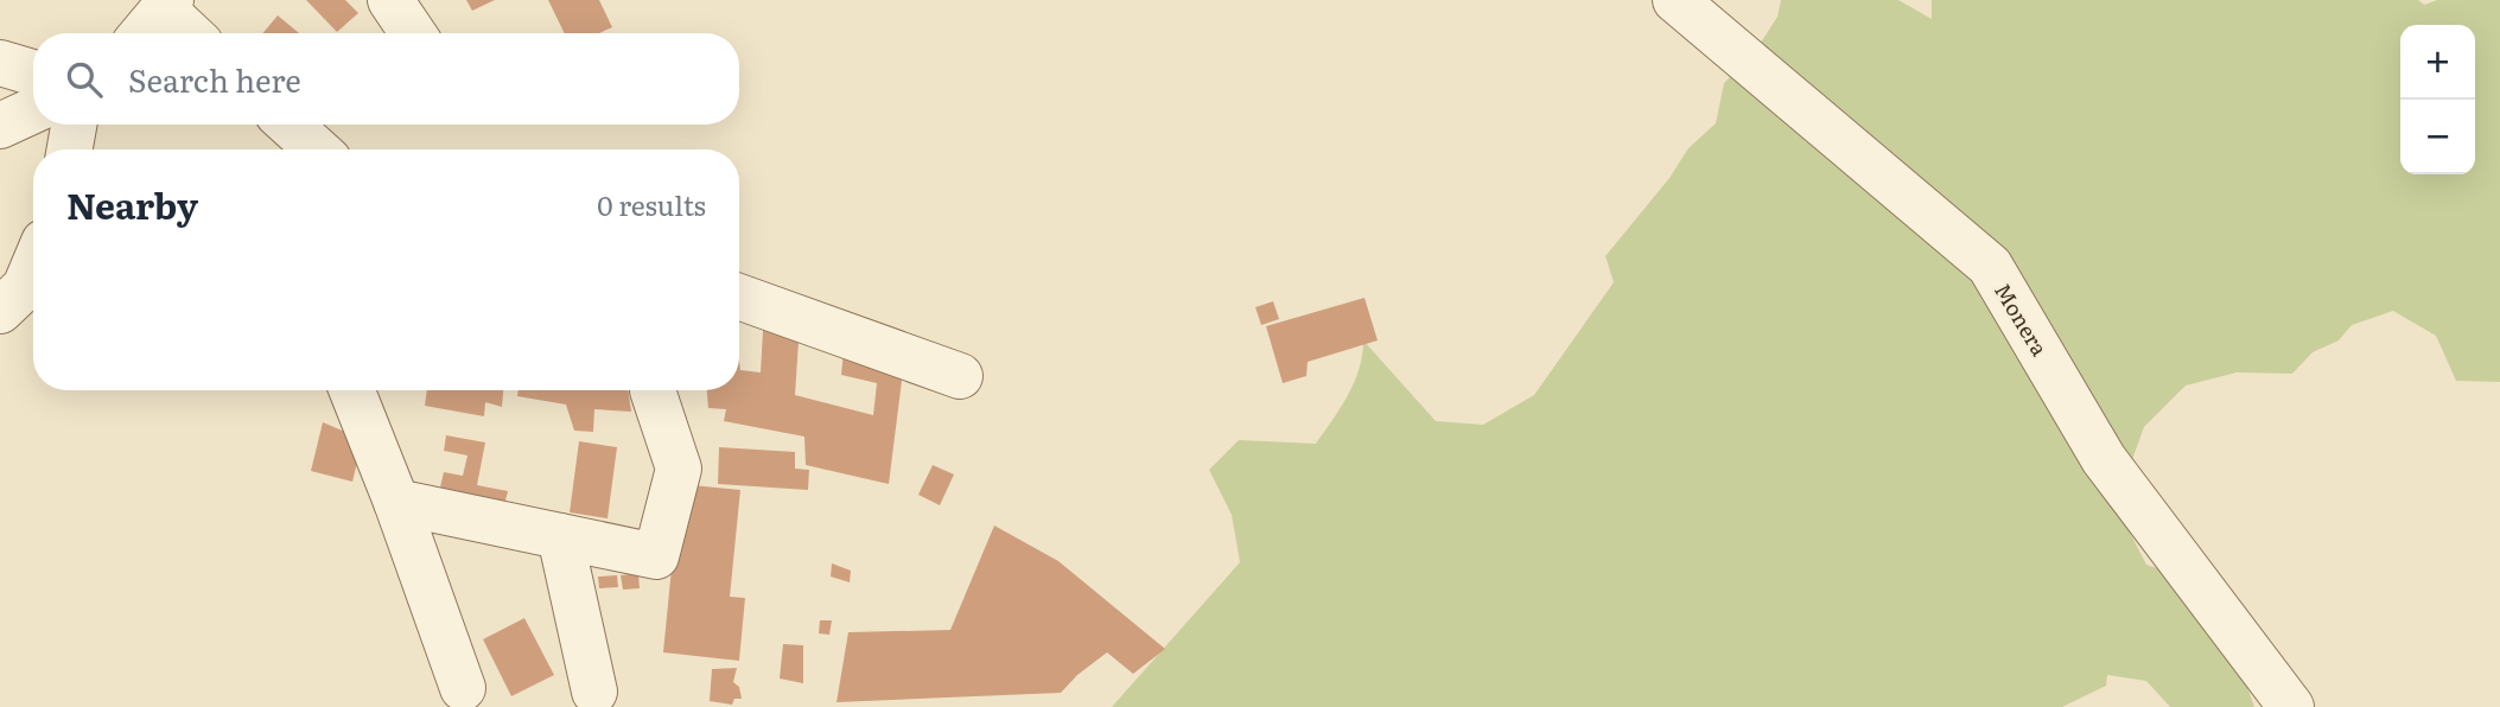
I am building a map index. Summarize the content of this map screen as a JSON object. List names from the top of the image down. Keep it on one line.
{"streets":{"street":["Monera"]},"page":{"map_buttons":["+","−"],"search":"Search here","heading":["Nearby","0 results"]}}
